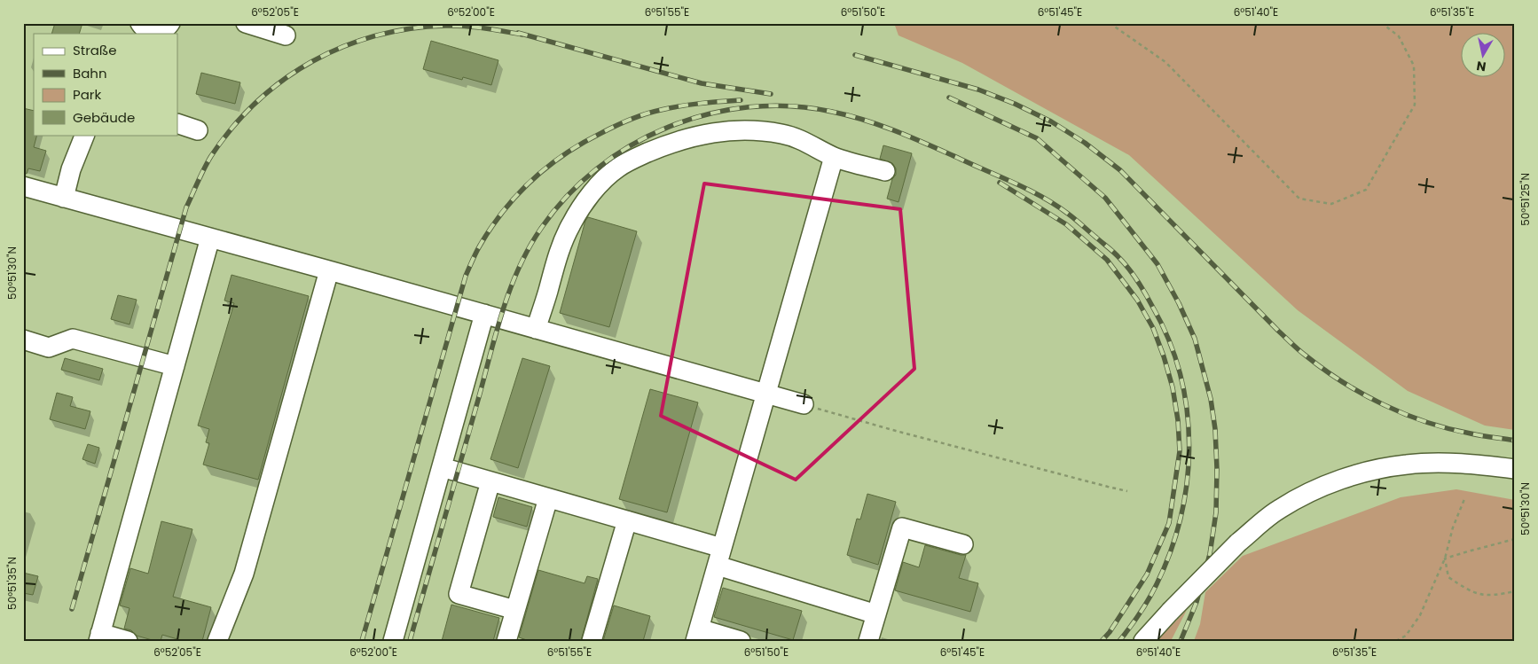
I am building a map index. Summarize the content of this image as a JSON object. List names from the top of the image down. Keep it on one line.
{"legend":["Straße","Bahn","Park","Gebäude"],"north":"bottom","coordinates":["6°52'05\"E","6°52'00\"E","6°51'55\"E","6°51'50\"E","6°51'45\"E","6°51'40\"E","6°51'35\"E","50°51'25\"N","50°51'30\"N","50°51'35\"N"]}
